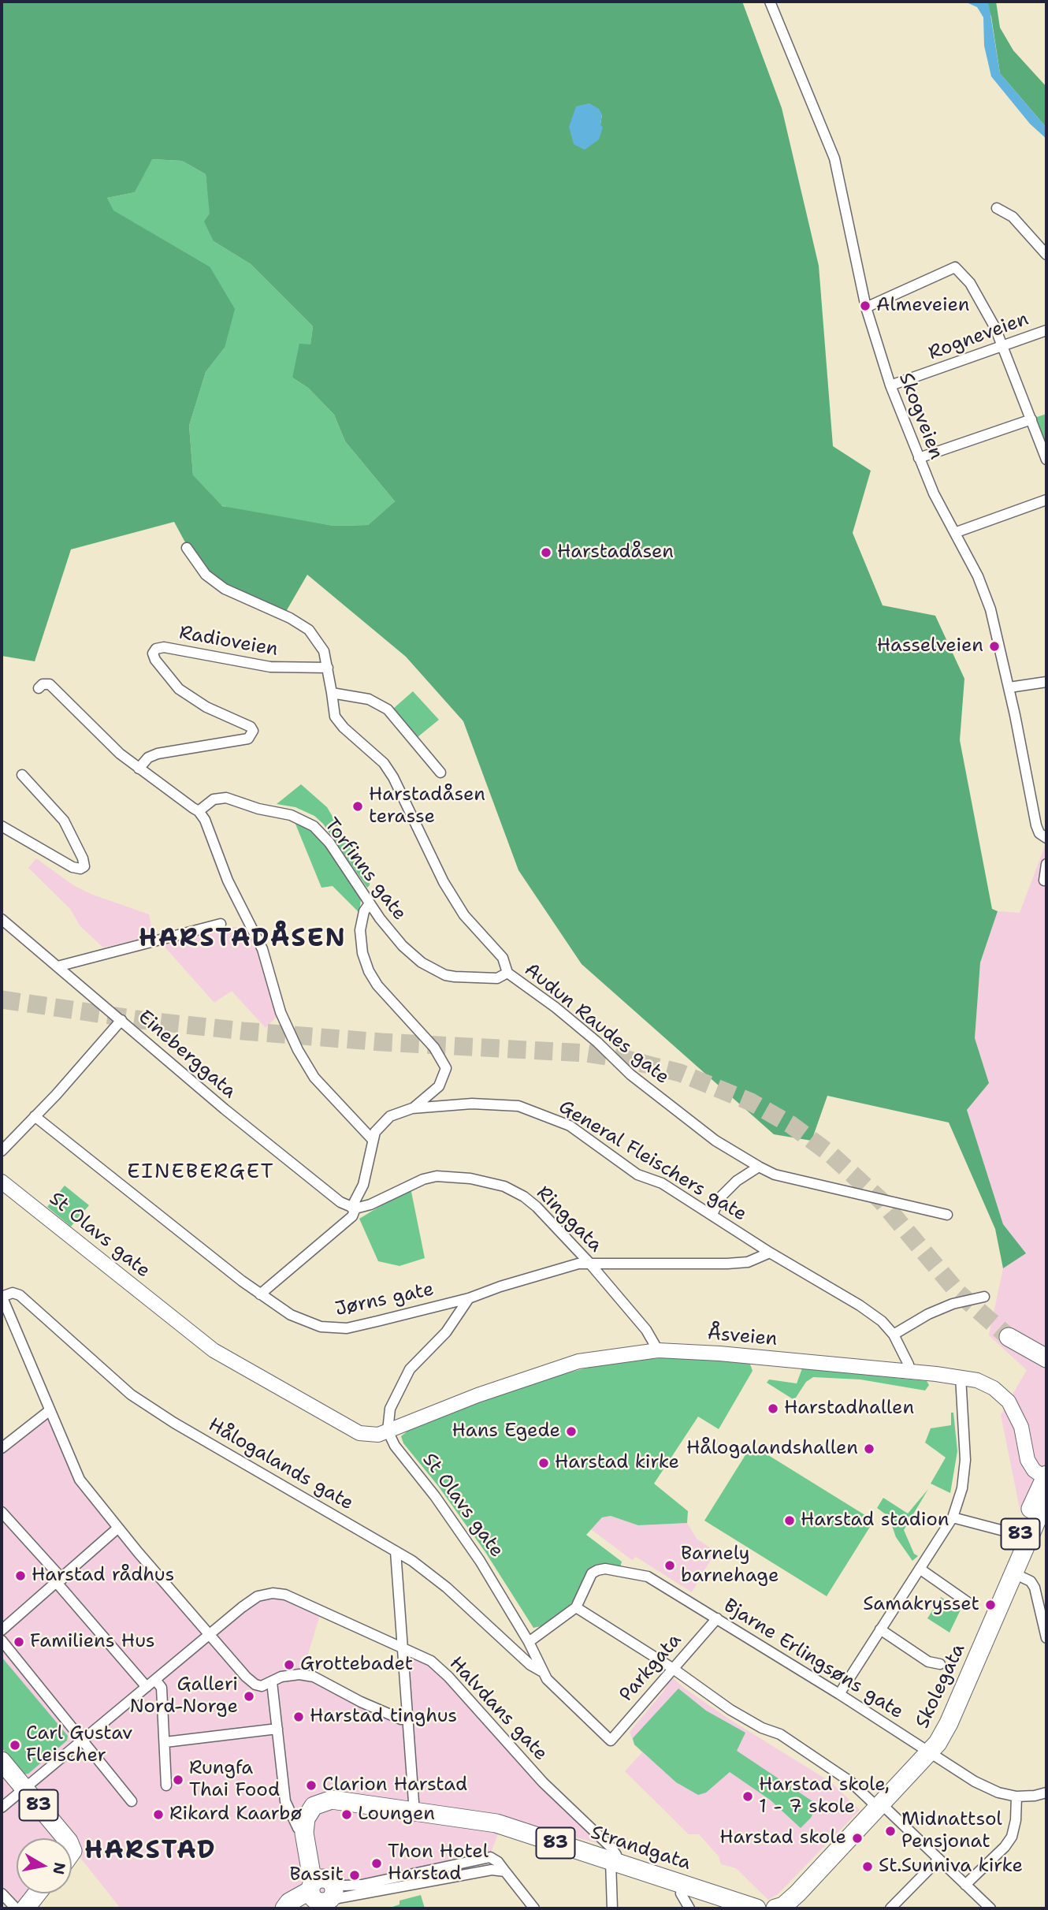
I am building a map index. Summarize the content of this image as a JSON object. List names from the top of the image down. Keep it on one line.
{"streets":{"highway":["83","Skolegata","Strandgata"],"street":["Rogneveien","Skogveien","Radioveien","Torfinns gate","Audun Raudes gate","Eineberggata","General Fleischers gate","Ringgata","St Olavs gate","Jørns gate","Åsveien","Hålogalands gate","Bjarne Erlingsøns gate","Parkgata","Halvdans gate"]},"crossings":[["Rogneveien","Skogveien"],["Radioveien","Audun Raudes gate"],["Torfinns gate","Audun Raudes gate"],["Eineberggata","General Fleischers gate"],["Eineberggata","Ringgata"],["General Fleischers gate","Ringgata"],["General Fleischers gate","Jørns gate"],["General Fleischers gate","Åsveien"],["Ringgata","Jørns gate"],["Ringgata","Åsveien"],["St Olavs gate","Åsveien"],["St Olavs gate","Hålogalands gate"],["Åsveien","83"],["Hålogalands gate","Parkgata"],["83","Skolegata"],["83","Strandgata"],["Bjarne Erlingsøns gate","Parkgata"],["Bjarne Erlingsøns gate","Skolegata"],["Halvdans gate","Strandgata"]],"districts":["HARSTADÅSEN","EINEBERGET","HARSTAD"],"places":["Almeveien","Harstadåsen","Hasselveien","Harstadåsen terasse","Harstadhallen","Hans Egede","Hålogalandshallen","Harstad kirke","Harstad stadion","Barnely barnehage","Harstad rådhus","Samakrysset","Familiens Hus","Grottebadet","Galleri Nord-Norge","Harstad tinghus","Carl Gustav Fleischer","Rungfa Thai Food","Clarion Harstad","Harstad skole, 1 - 7 skole","Rikard Kaarbø","Loungen","Midnattsol Pensjonat","Harstad skole","Thon Hotel Harstad","St.Sunniva kirke","Bassit"],"north":"right"}
